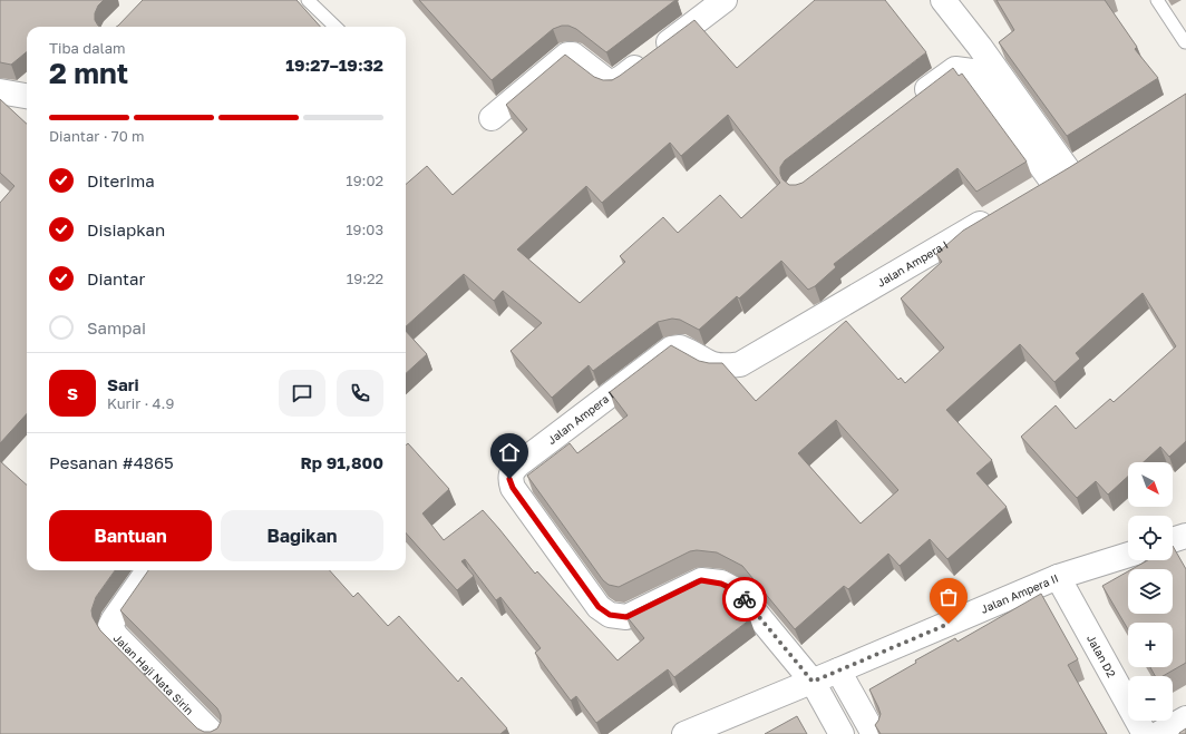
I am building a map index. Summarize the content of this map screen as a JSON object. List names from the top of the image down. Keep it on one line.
{"streets":{"street":["Jalan Ampera I","Jalan Ampera II","Jalan D2","Jalan Haji Nata Sirin"]},"crossings":[["Jalan Ampera I","Jalan Ampera II"],["Jalan Ampera II","Jalan D2"]],"north":"bottom right","page":{"heading":["2 mnt","Tiba dalam","19:27–19:32"],"panel":["Sari","Kurir · 4.9","Pesanan #4865","Rp 91,800"],"bar":"Diantar · 70 m","list":[["Diterima","19:02"],["Disiapkan","19:03"],["Diantar","19:22"],"Sampai"],"round":"S","map_buttons":["+","−"],"buttons":["Bantuan","Bagikan"]}}
